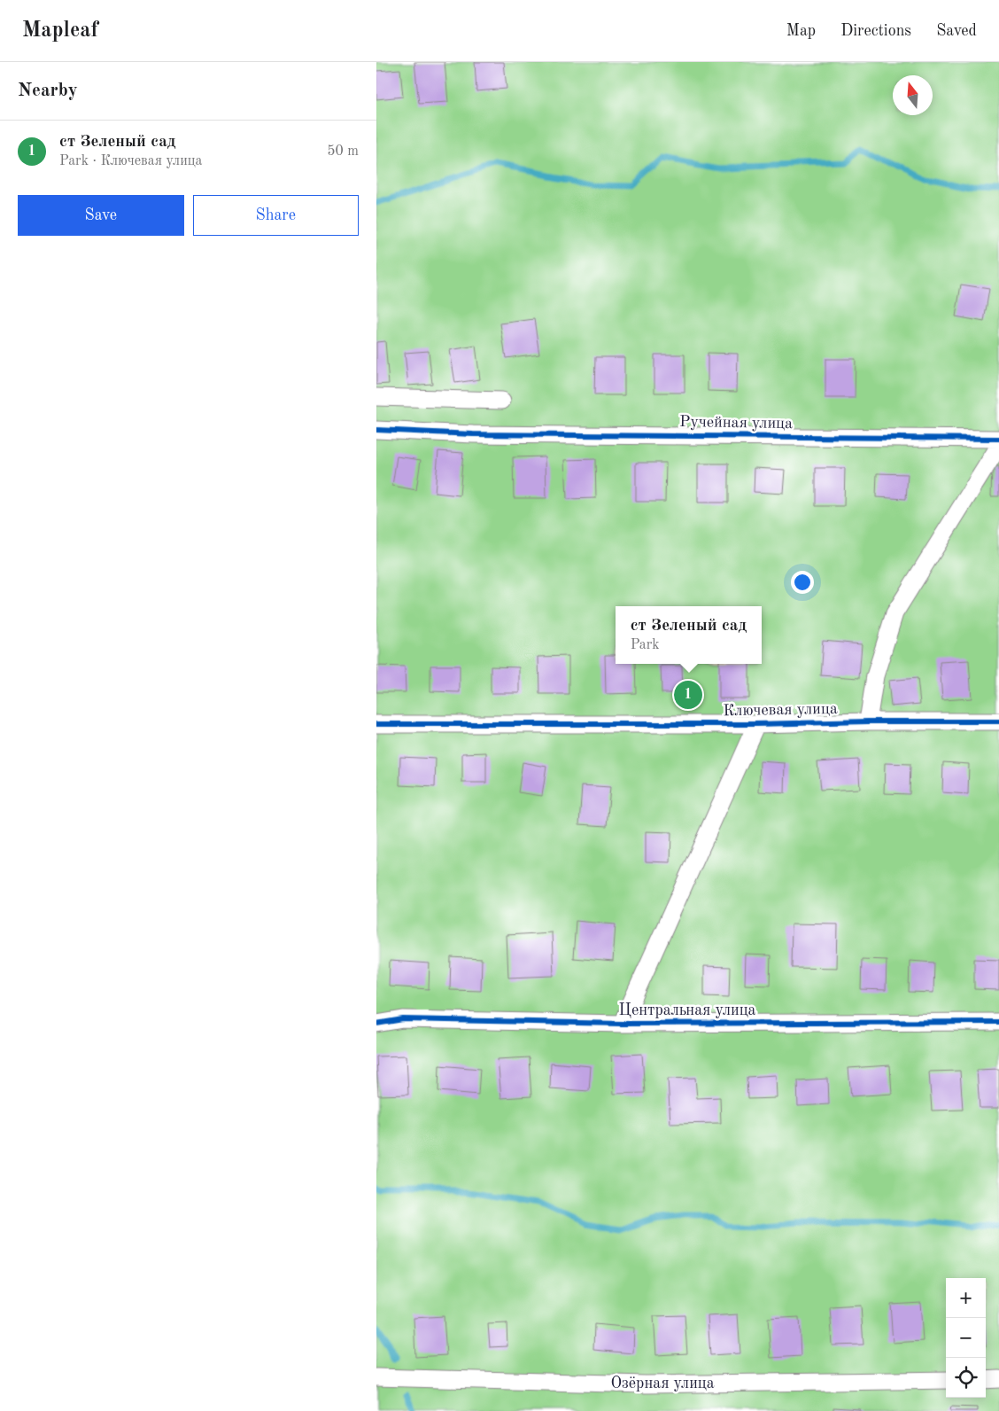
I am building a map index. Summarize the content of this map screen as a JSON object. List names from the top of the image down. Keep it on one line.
{"streets":{"street":["Ручейная улица","Ключевая улица","Центральная улица","Озёрная улица"]},"north":"top","page":{"header":"Mapleaf","nav":["Map","Directions","Saved"],"heading":"Nearby","list":[{"mark":"1","name":"ст Зеленый сад","note":"Park · Ключевая улица","value":"50 m"}],"buttons":["Save","Share"],"popup":["ст Зеленый сад","Park"],"pins":"1","map_buttons":["+","−"]}}
